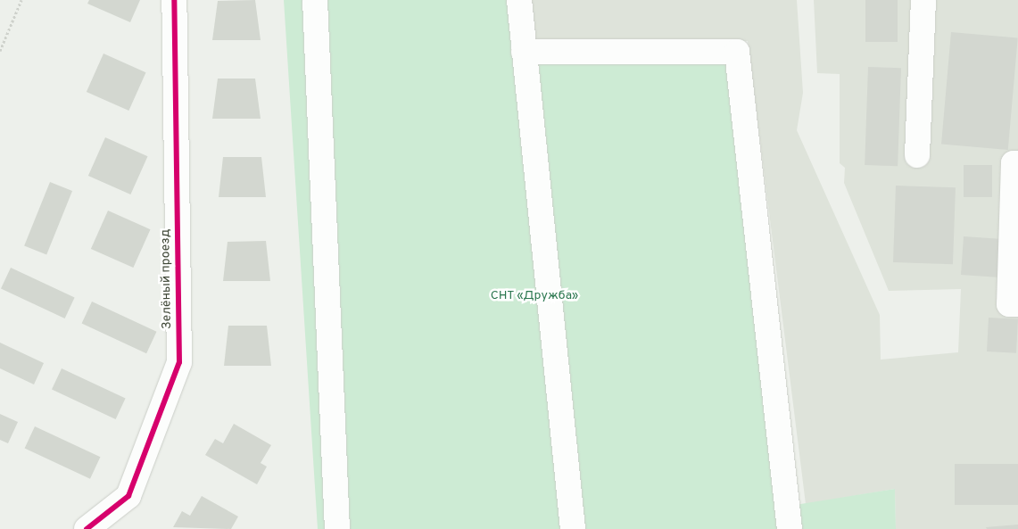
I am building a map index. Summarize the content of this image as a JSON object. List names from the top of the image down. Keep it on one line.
{"streets":{"street":["Зелёный проезд"]},"parks":["СНТ «Дружба»"]}
